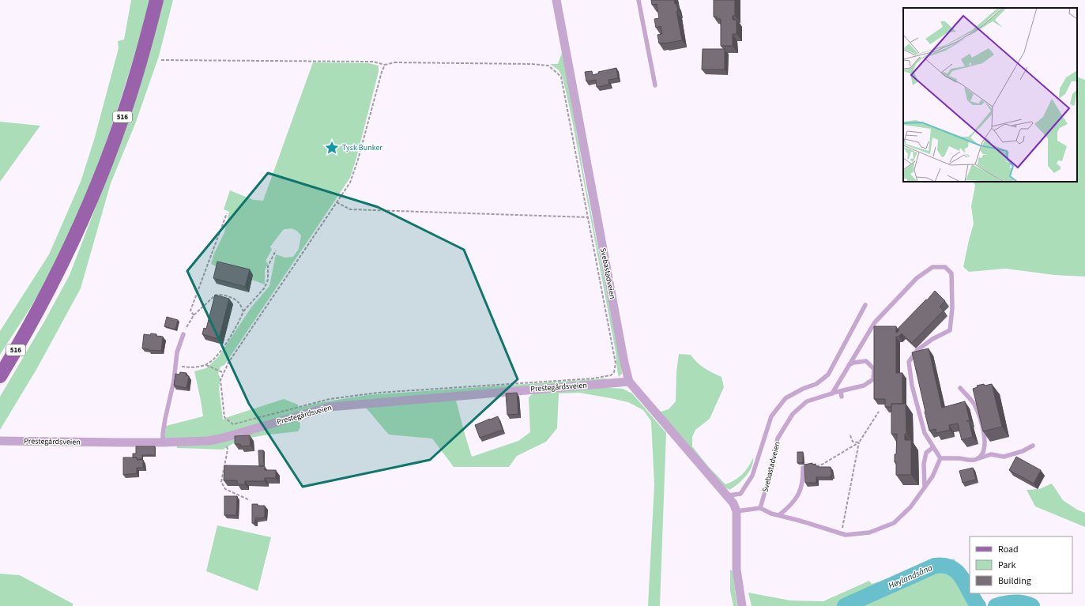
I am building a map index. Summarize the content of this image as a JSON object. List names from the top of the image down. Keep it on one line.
{"streets":{"main road":["516"],"street":["Svebastadveien","Prestegårdsveien"]},"crossings":[["Svebastadveien","Prestegårdsveien"]],"water":["Høylandsåna"],"places":{"place":["Tysk Bunker"]},"legend":["Road","Park","Building"]}
